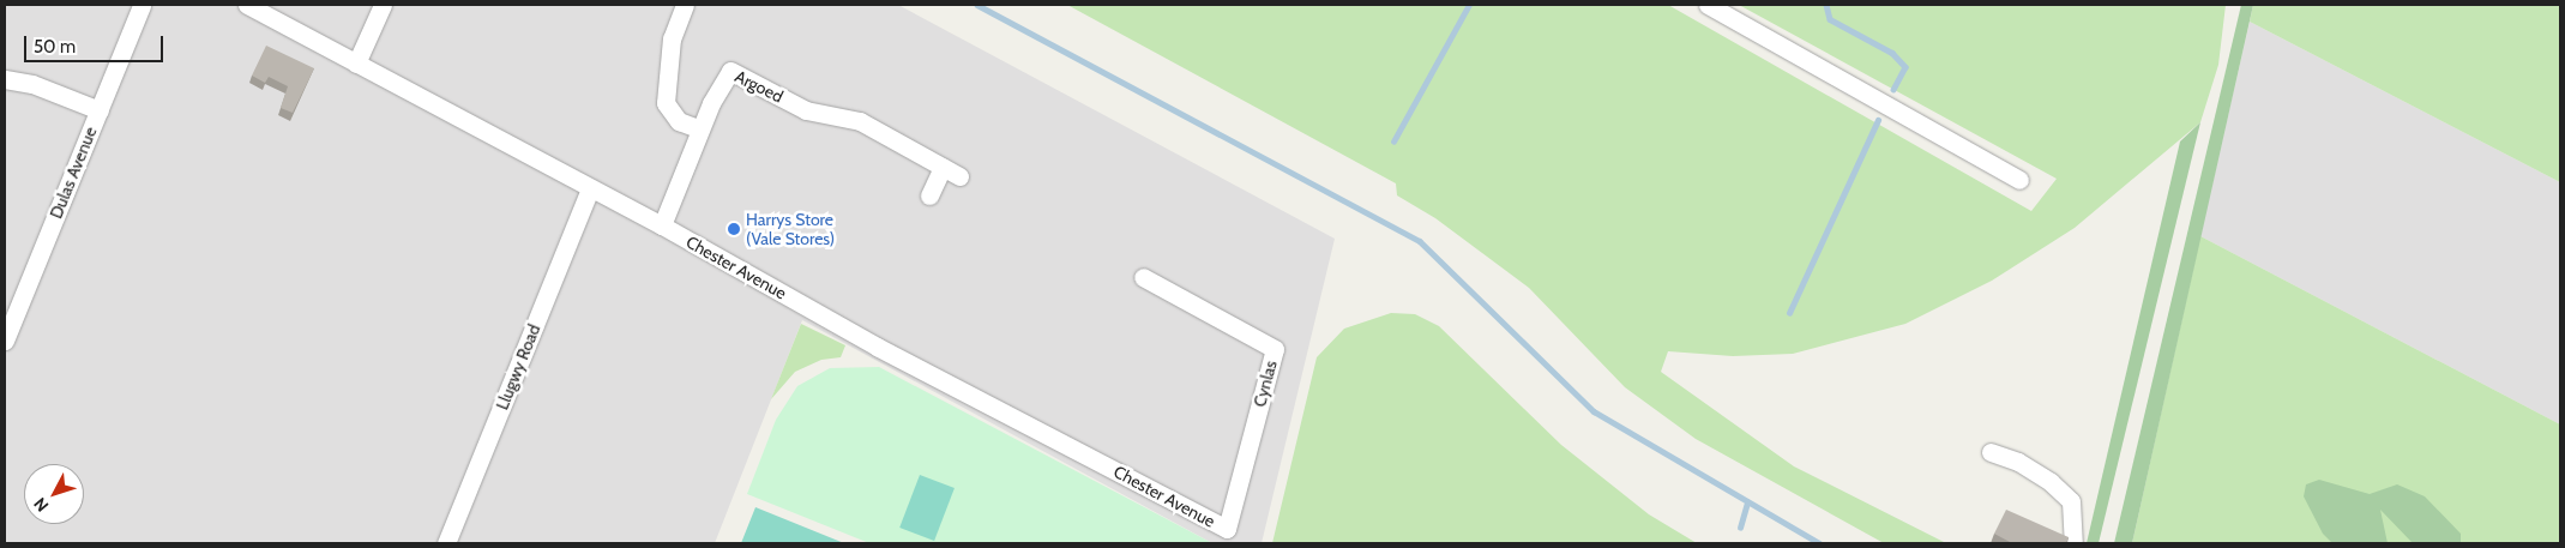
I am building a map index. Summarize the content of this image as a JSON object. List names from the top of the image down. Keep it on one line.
{"streets":{"street":["Argoed","Dulas Avenue","Chester Avenue","Llugwy Road","Cynlas"]},"crossings":[["Argoed","Chester Avenue"],["Chester Avenue","Llugwy Road"],["Chester Avenue","Cynlas"]],"places":["Harrys Store (Vale Stores)"],"scale_bar":"50 m","north":"bottom left"}
